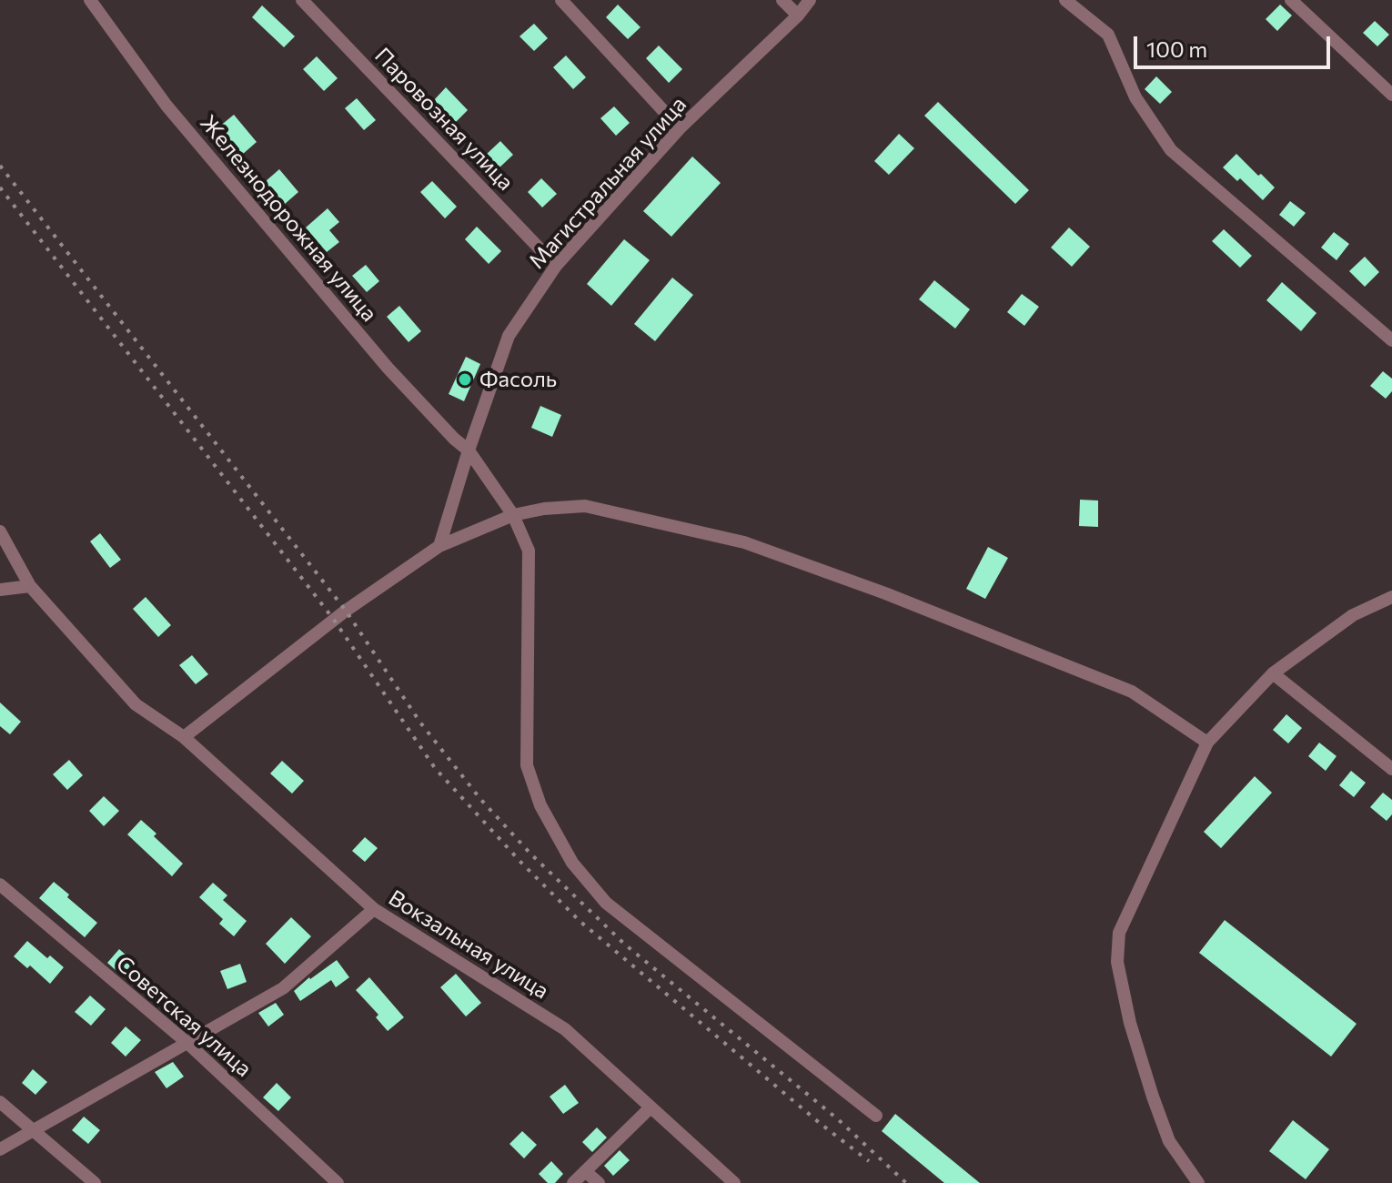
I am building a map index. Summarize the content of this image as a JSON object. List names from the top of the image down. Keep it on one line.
{"streets":{"street":["Паровозная улица","Магистральная улица","Железнодорожная улица","Вокзальная улица","Советская улица"]},"crossings":[["Паровозная улица","Магистральная улица"],["Магистральная улица","Железнодорожная улица"]],"places":["Фасоль"],"scale_bar":"100 m"}
